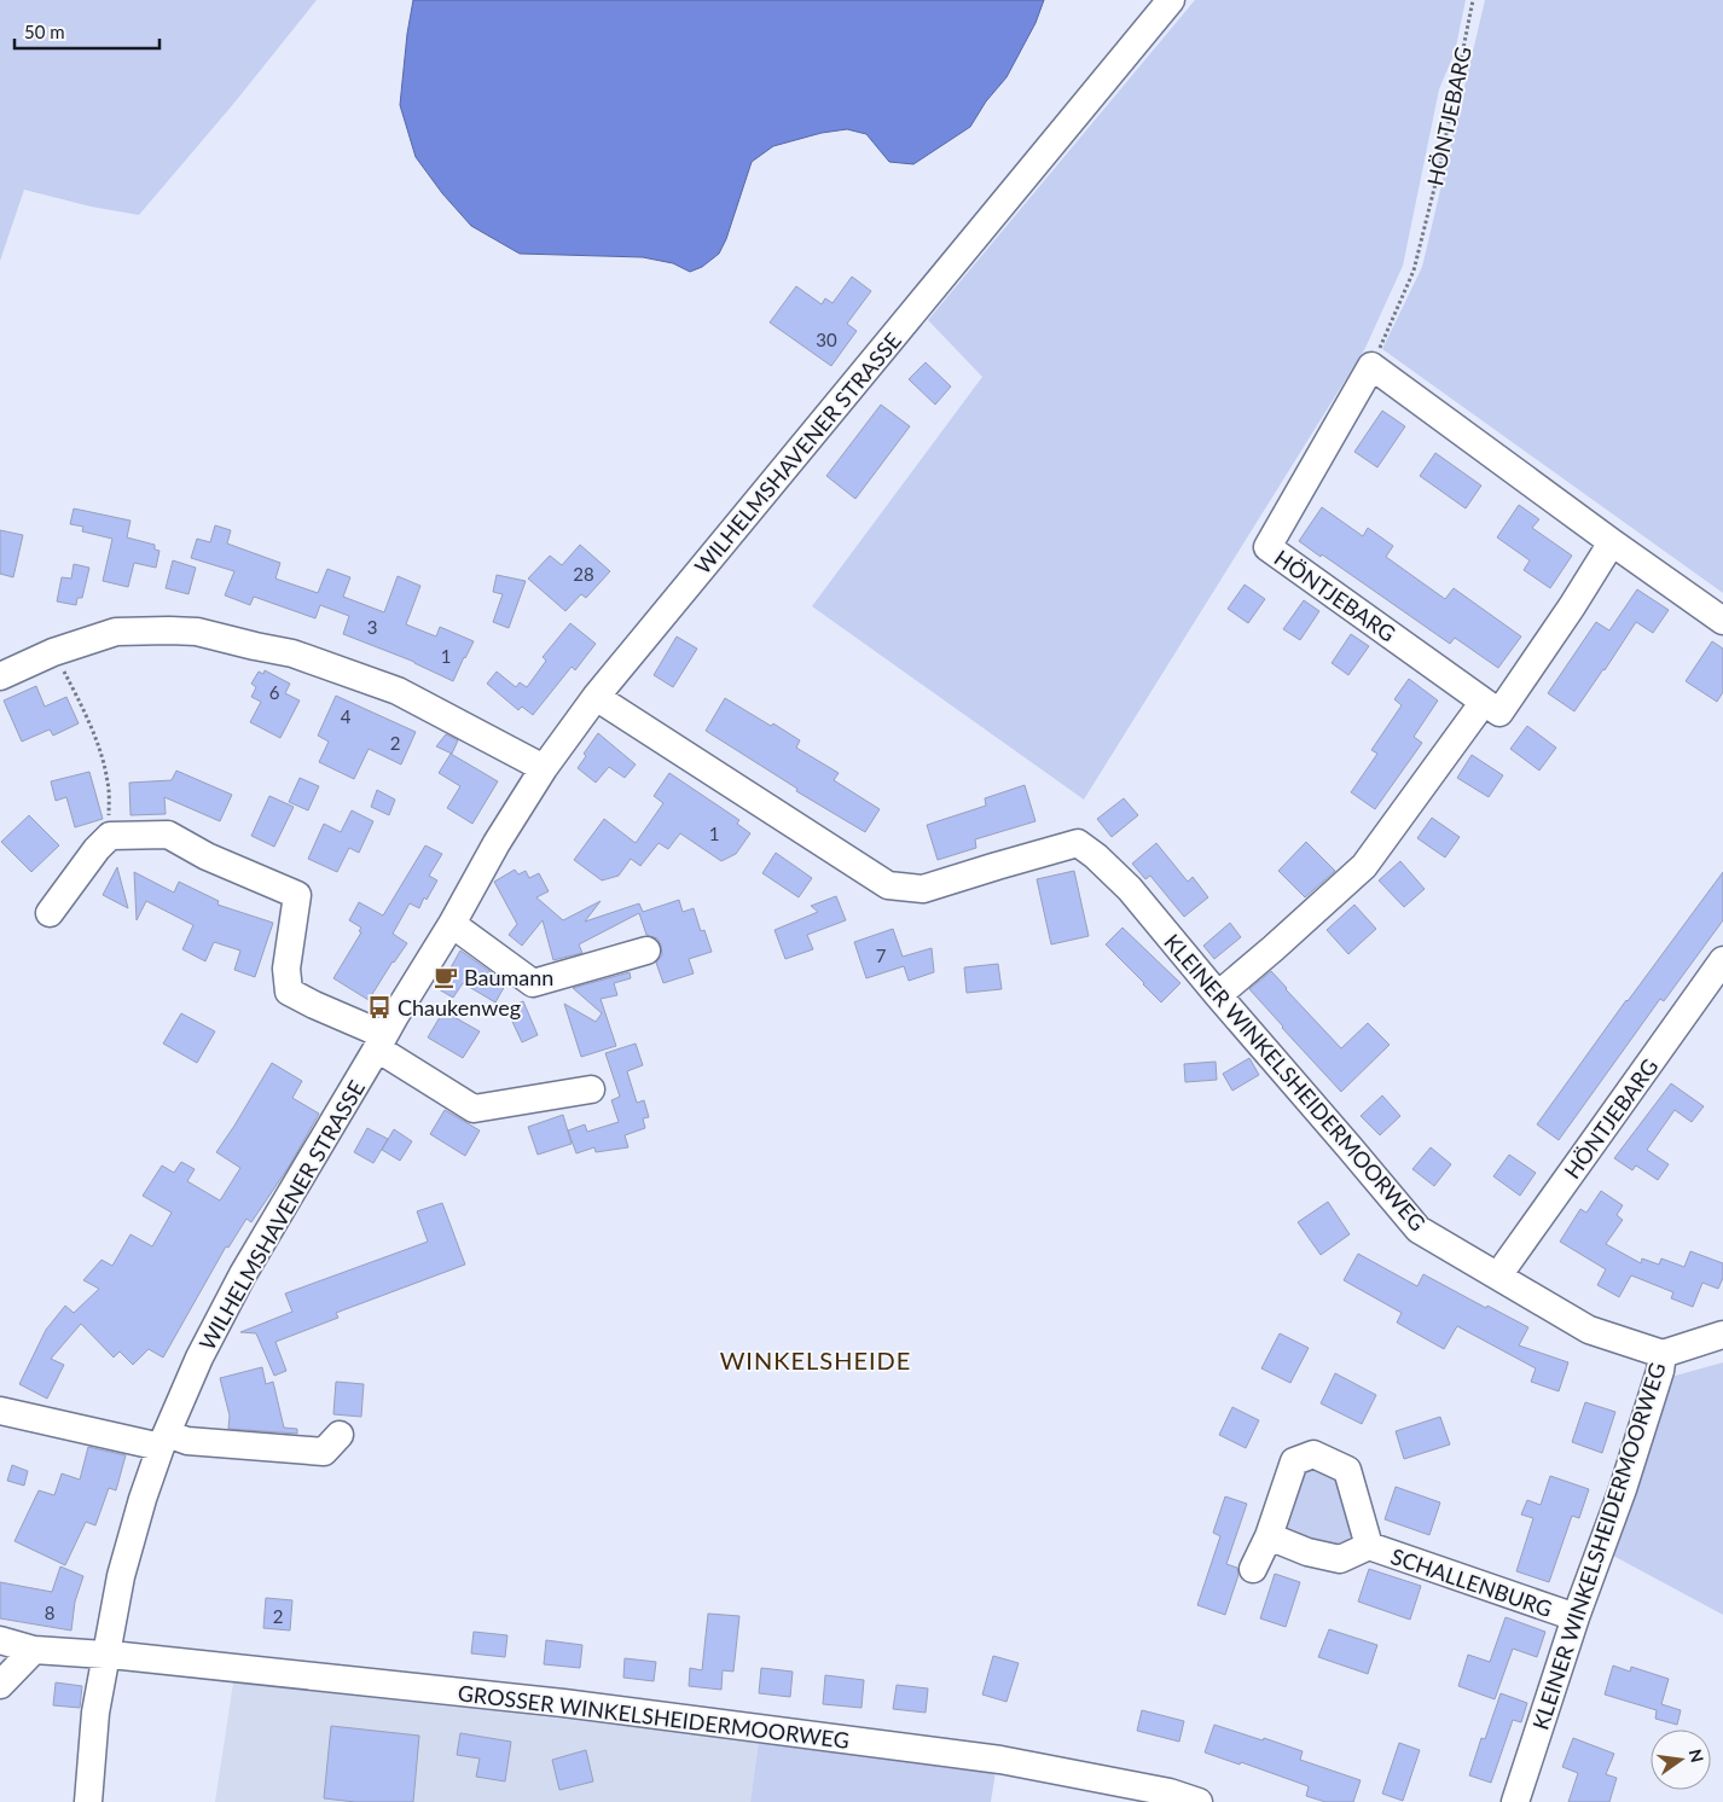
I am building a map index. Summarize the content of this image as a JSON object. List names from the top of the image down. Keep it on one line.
{"streets":{"street":["HÖNTJEBARG","WILHELMSHAVENER STRASSE","KLEINER WINKELSHEIDERMOORWEG","SCHALLENBURG","GROSSER WINKELSHEIDERMOORWEG"]},"crossings":[["HÖNTJEBARG","KLEINER WINKELSHEIDERMOORWEG"],["WILHELMSHAVENER STRASSE","KLEINER WINKELSHEIDERMOORWEG"],["WILHELMSHAVENER STRASSE","GROSSER WINKELSHEIDERMOORWEG"],["KLEINER WINKELSHEIDERMOORWEG","SCHALLENBURG"]],"districts":["WINKELSHEIDE"],"places":{"cafe":["Baumann"],"bus stop":["Chaukenweg"]},"house_numbers":["30","28","3","1","6","4","2","1","7","8","2"],"scale_bar":"50 m","north":"right"}
